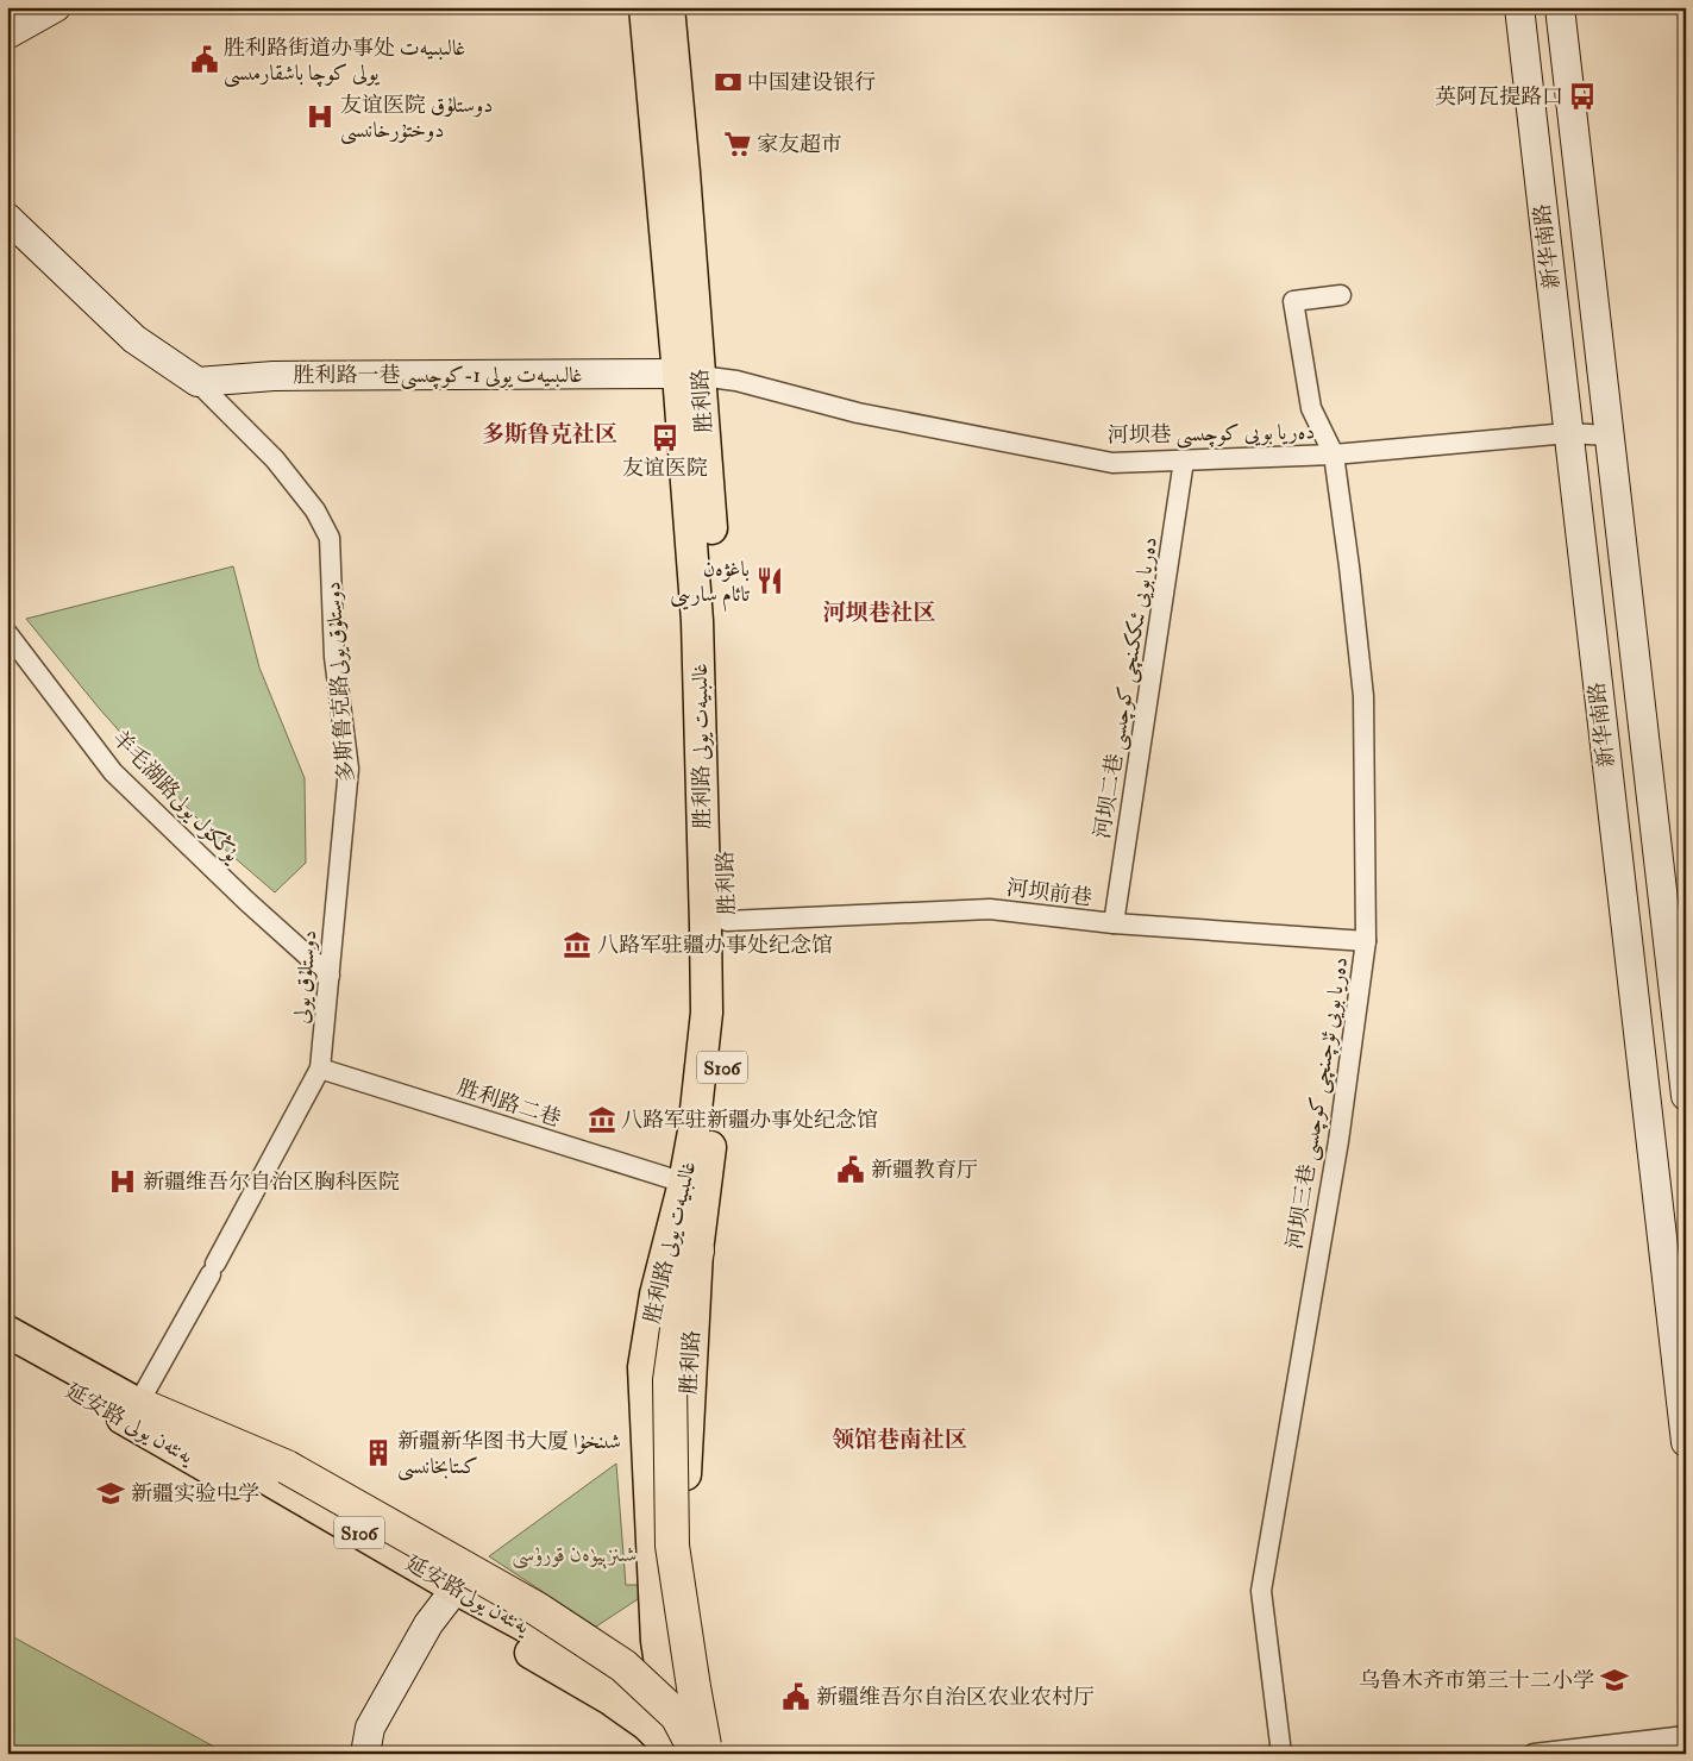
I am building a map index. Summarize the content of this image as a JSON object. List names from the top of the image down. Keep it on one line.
{"streets":{"main road":["新华南路","胜利路一巷غالىبىيەت يولى 1-كوچىسى","胜利路","多斯鲁克路دوستلۇق يولى","胜利路 غالىبىيەت يولى","S106","延安路 يەنئەن يولى","延安路يەنئەن يولى"],"street":["河坝巷 دەريا بويى كوچىسى","河坝二巷 دەريا بويى ئىككىنچى كوچىسى","羊毛湖路يۇڭكۆل يولى","河坝前巷","دوستلۇق يولى","胜利路二巷","河坝三巷 دەريا بويى ئۈچىنچى كوچىسى"]},"crossings":[["新华南路","河坝巷 دەريا بويى كوچىسى"],["胜利路一巷غالىبىيەت يولى 1-كوچىسى","胜利路"],["胜利路一巷غالىبىيەت يولى 1-كوچىسى","河坝巷 دەريا بويى كوچىسى"],["胜利路一巷غالىبىيەت يولى 1-كوچىسى","多斯鲁克路دوستلۇق يولى"],["胜利路一巷غالىبىيەت يولى 1-كوچىسى","胜利路 غالىبىيەت يولى"],["胜利路","河坝巷 دەريا بويى كوچىسى"],["胜利路","胜利路 غالىبىيەت يولى"],["胜利路","河坝前巷"],["胜利路","延安路يەنئەن يولى"],["河坝巷 دەريا بويى كوچىسى","河坝二巷 دەريا بويى ئىككىنچى كوچىسى"],["河坝巷 دەريا بويى كوچىسى","胜利路 غالىبىيەت يولى"],["河坝巷 دەريا بويى كوچىسى","河坝三巷 دەريا بويى ئۈچىنچى كوچىسى"],["多斯鲁克路دوستلۇق يولى","دوستلۇق يولى"],["河坝二巷 دەريا بويى ئىككىنچى كوچىسى","河坝前巷"],["胜利路 غالىبىيەت يولى","胜利路二巷"],["胜利路 غالىبىيەت يولى","延安路 يەنئەن يولى"],["胜利路 غالىبىيەت يولى","延安路يەنئەن يولى"],["羊毛湖路يۇڭكۆل يولى","دوستلۇق يولى"],["河坝前巷","河坝三巷 دەريا بويى ئۈچىنچى كوچىسى"],["دوستلۇق يولى","胜利路二巷"],["延安路 يەنئەن يولى","延安路يەنئەن يولى"]],"districts":["多斯鲁克社区","河坝巷社区","领馆巷南社区"],"parks":["شىنزېيۈەن قورۇسى"],"places":{"public building":["胜利路街道办事处 غالىبىيەت يولى كوچا باشقارمىسى","新疆教育厅","新疆维吾尔自治区农业农村厅"],"bank":["中国建设银行"],"bus stop":["英阿瓦提路口","友谊医院"],"hospital":["友谊医院 دوستلۇق دوختۇرخانىسى","新疆维吾尔自治区胸科医院"],"supermarket":["家友超市"],"restaurant":["باغۋەن تائام سارىيى"],"museum":["八路军驻疆办事处纪念馆","八路军驻新疆办事处纪念馆"],"building":["新疆新华图书大厦 شىنخۇا كىتابخانىسى"],"school or university":["新疆实验中学","乌鲁木齐市第三十二小学"]}}
